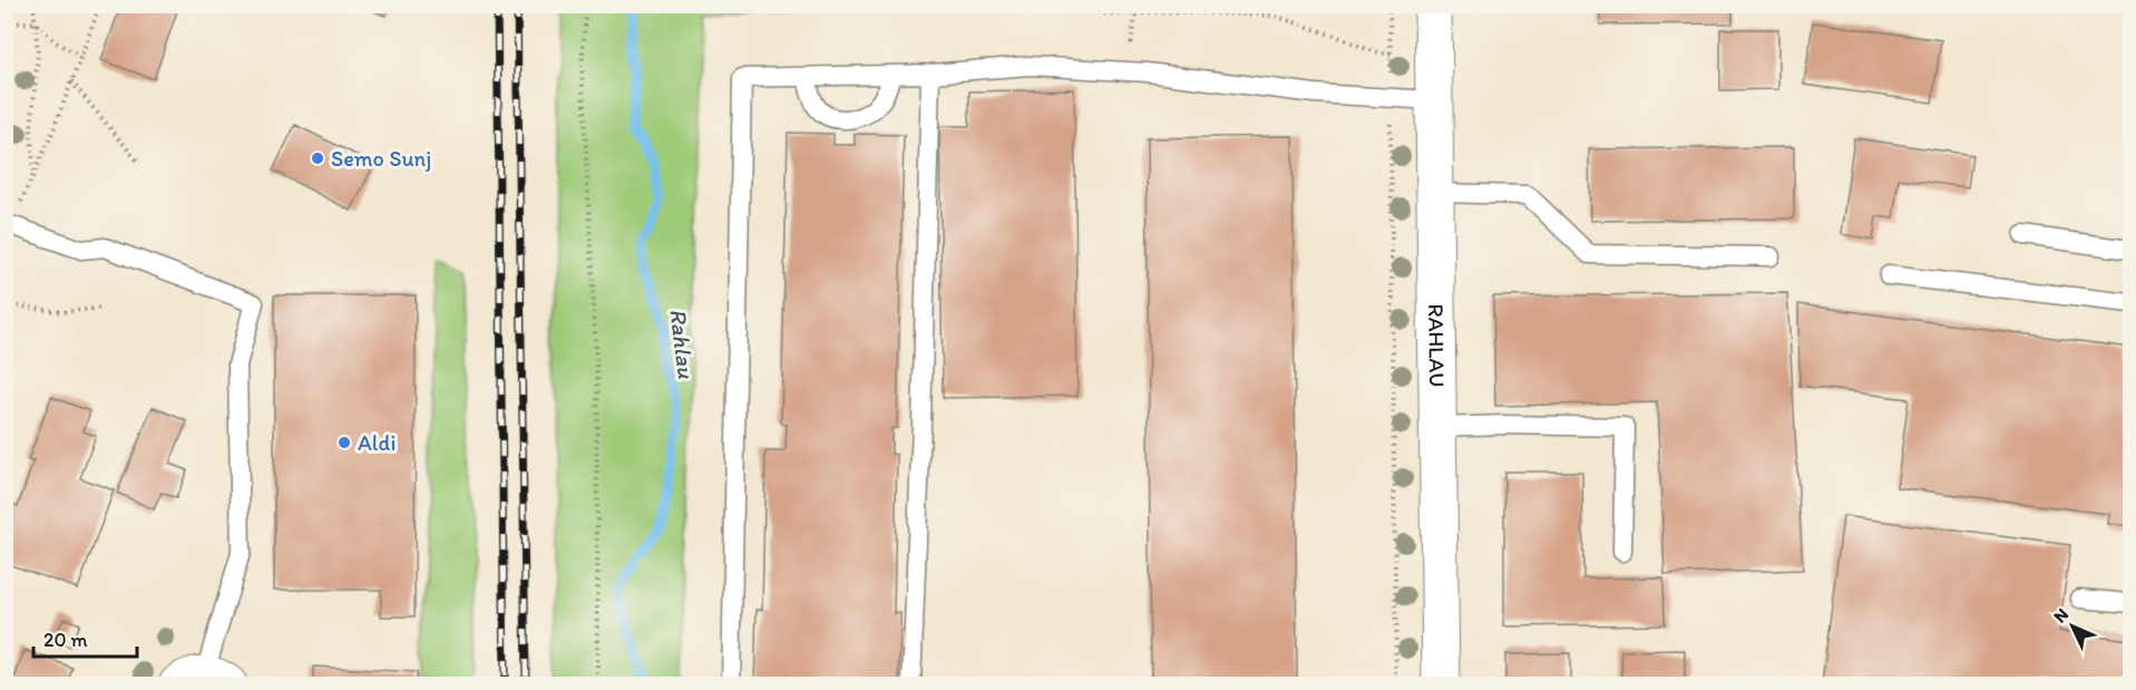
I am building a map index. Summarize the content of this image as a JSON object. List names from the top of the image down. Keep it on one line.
{"streets":{"street":["RAHLAU"]},"water":["Rahlau"],"places":["Semo Sunj","Aldi"],"scale_bar":"20 m","north":"top left"}
